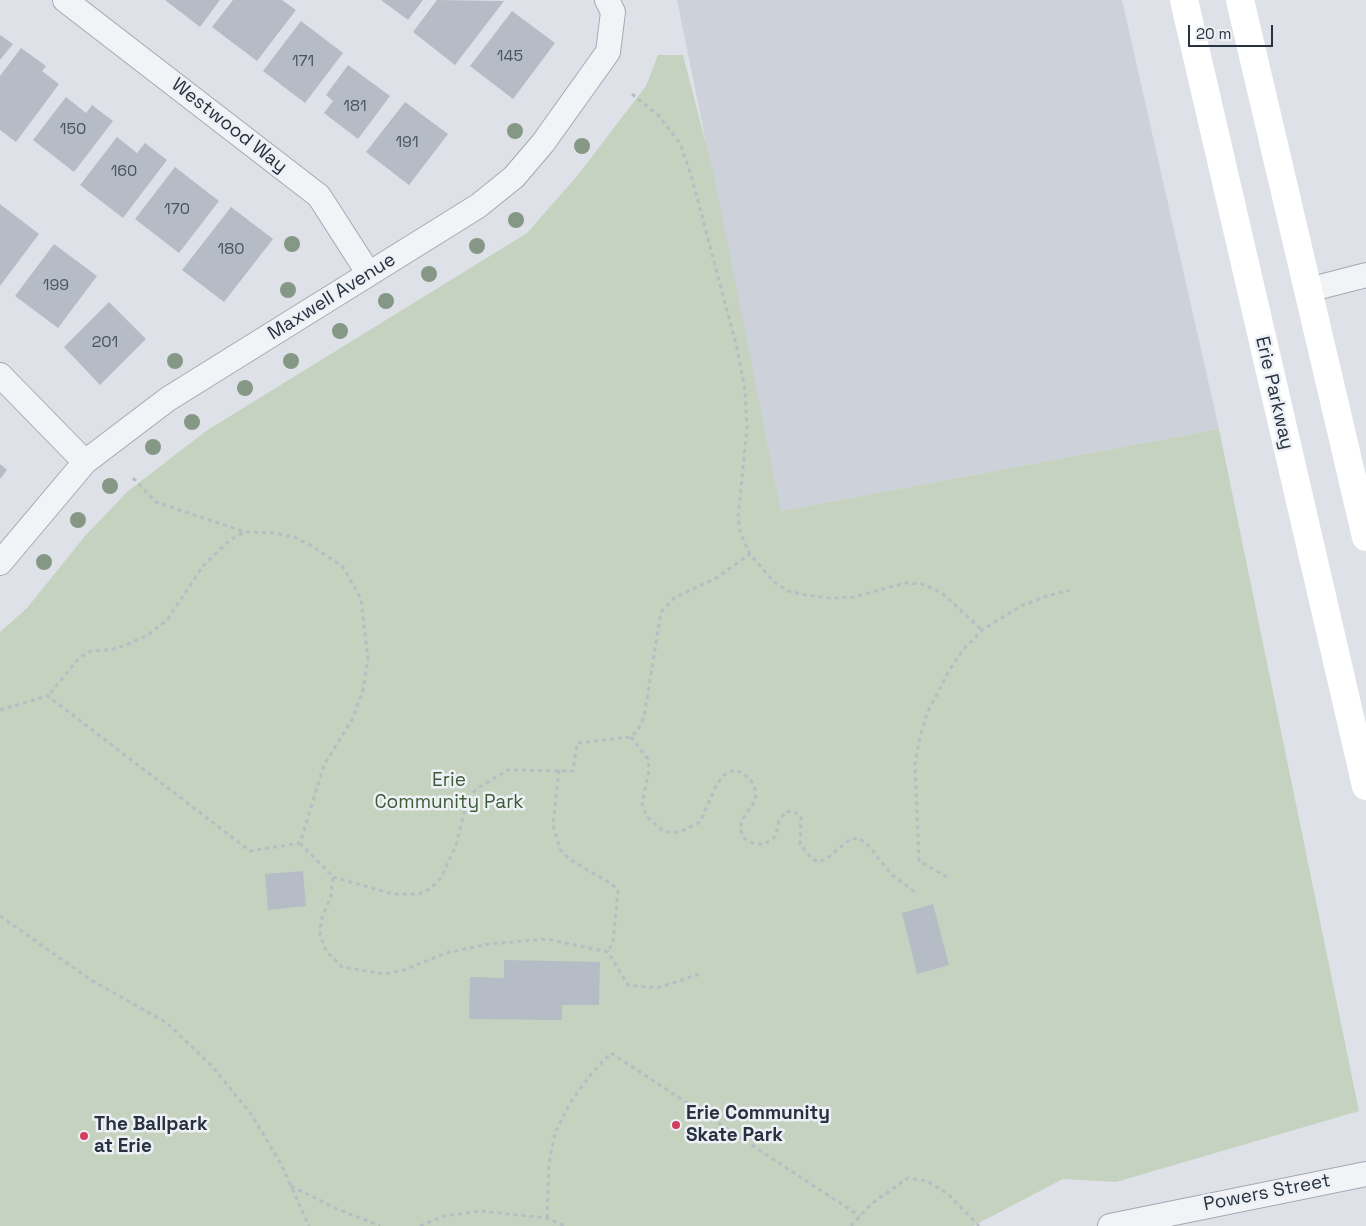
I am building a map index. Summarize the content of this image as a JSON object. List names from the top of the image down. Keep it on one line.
{"streets":{"main road":["Erie Parkway"],"street":["Westwood Way","Maxwell Avenue","Powers Street"]},"crossings":[["Westwood Way","Maxwell Avenue"]],"parks":["Erie Community Park"],"places":["Erie Community Skate Park","The Ballpark at Erie"],"house_numbers":["145","171","181","150","191","160","170","180","199","201"],"scale_bar":"20 m"}
